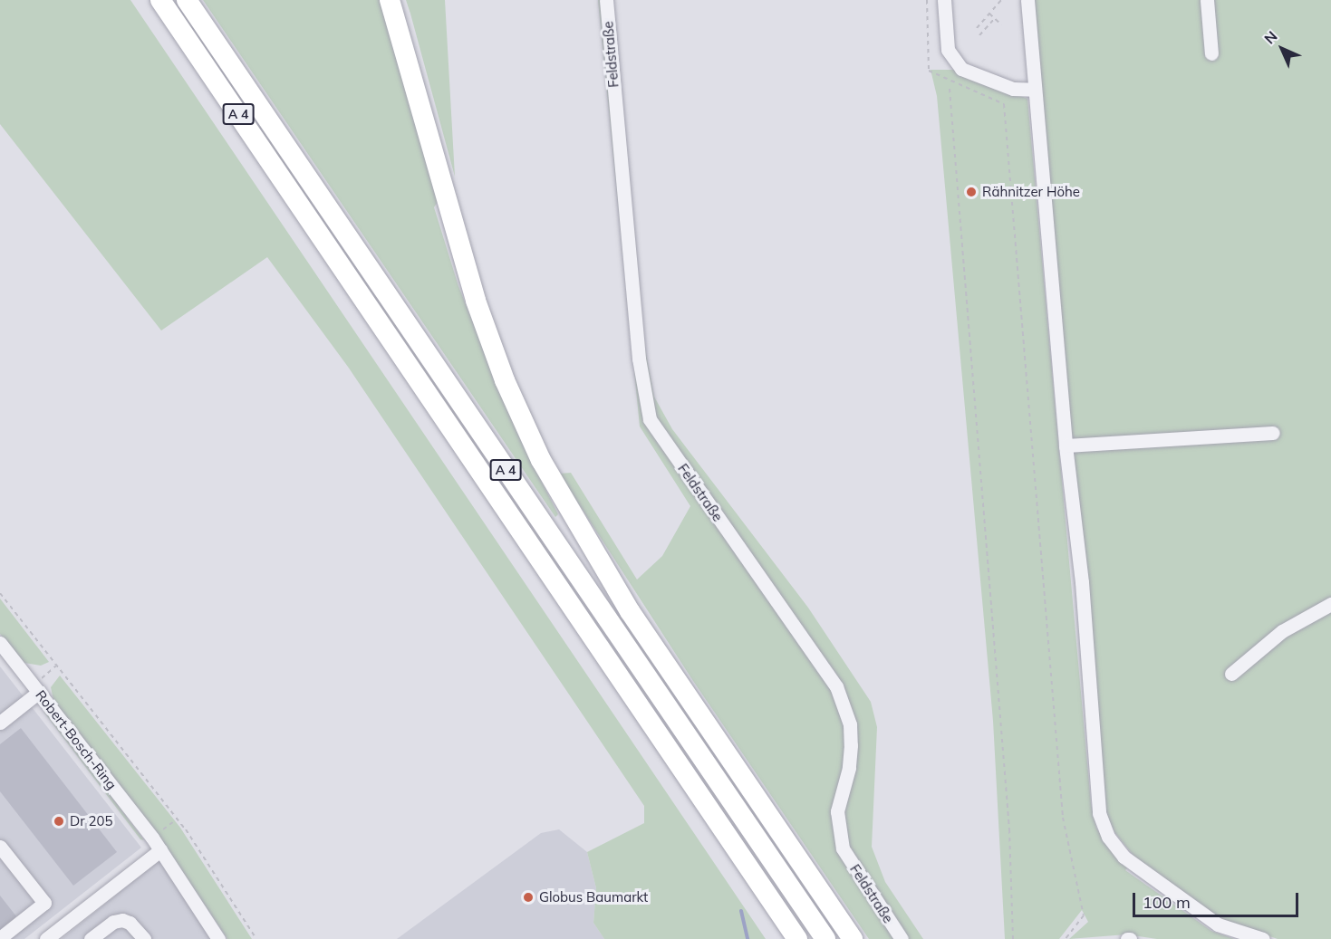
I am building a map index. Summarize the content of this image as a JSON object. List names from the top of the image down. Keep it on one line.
{"streets":{"highway":["A 4"],"street":["Feldstraße","Robert-Bosch-Ring"]},"places":["Rähnitzer Höhe","Dr 205","Globus Baumarkt"],"scale_bar":"100 m","north":"top left"}
